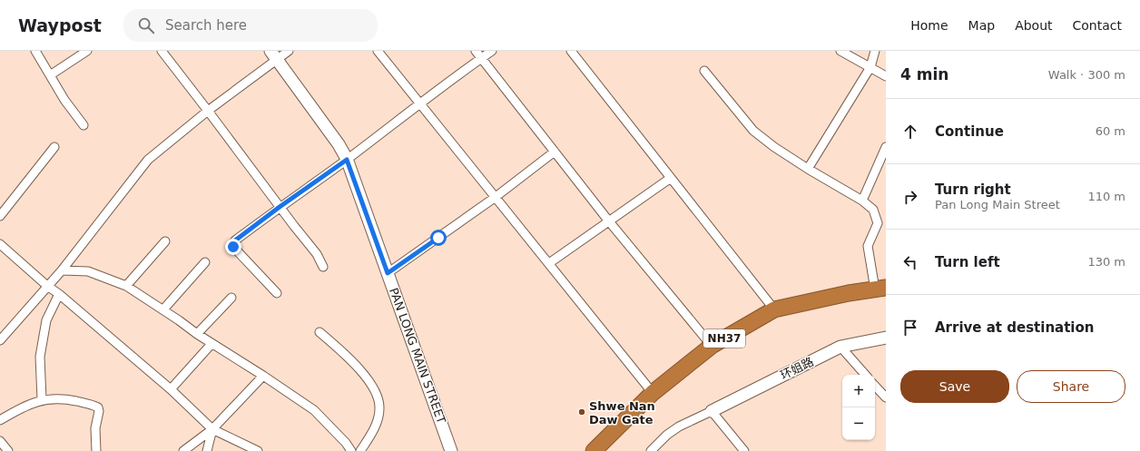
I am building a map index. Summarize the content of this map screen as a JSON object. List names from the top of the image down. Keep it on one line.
{"streets":{"highway":["NH37"],"street":["PAN LONG MAIN STREET","环姐路"]},"places":["Shwe Nan Daw Gate"],"page":{"header":"Waypost","search":"Search here","nav":["Home","Map","About","Contact"],"heading":["4 min","Walk · 300 m"],"list":[["Continue","60 m"],["Turn right","Pan Long Main Street","110 m"],["Turn left","130 m"],"Arrive at destination"],"buttons":["Save","Share"],"map_buttons":["+","−"]}}
